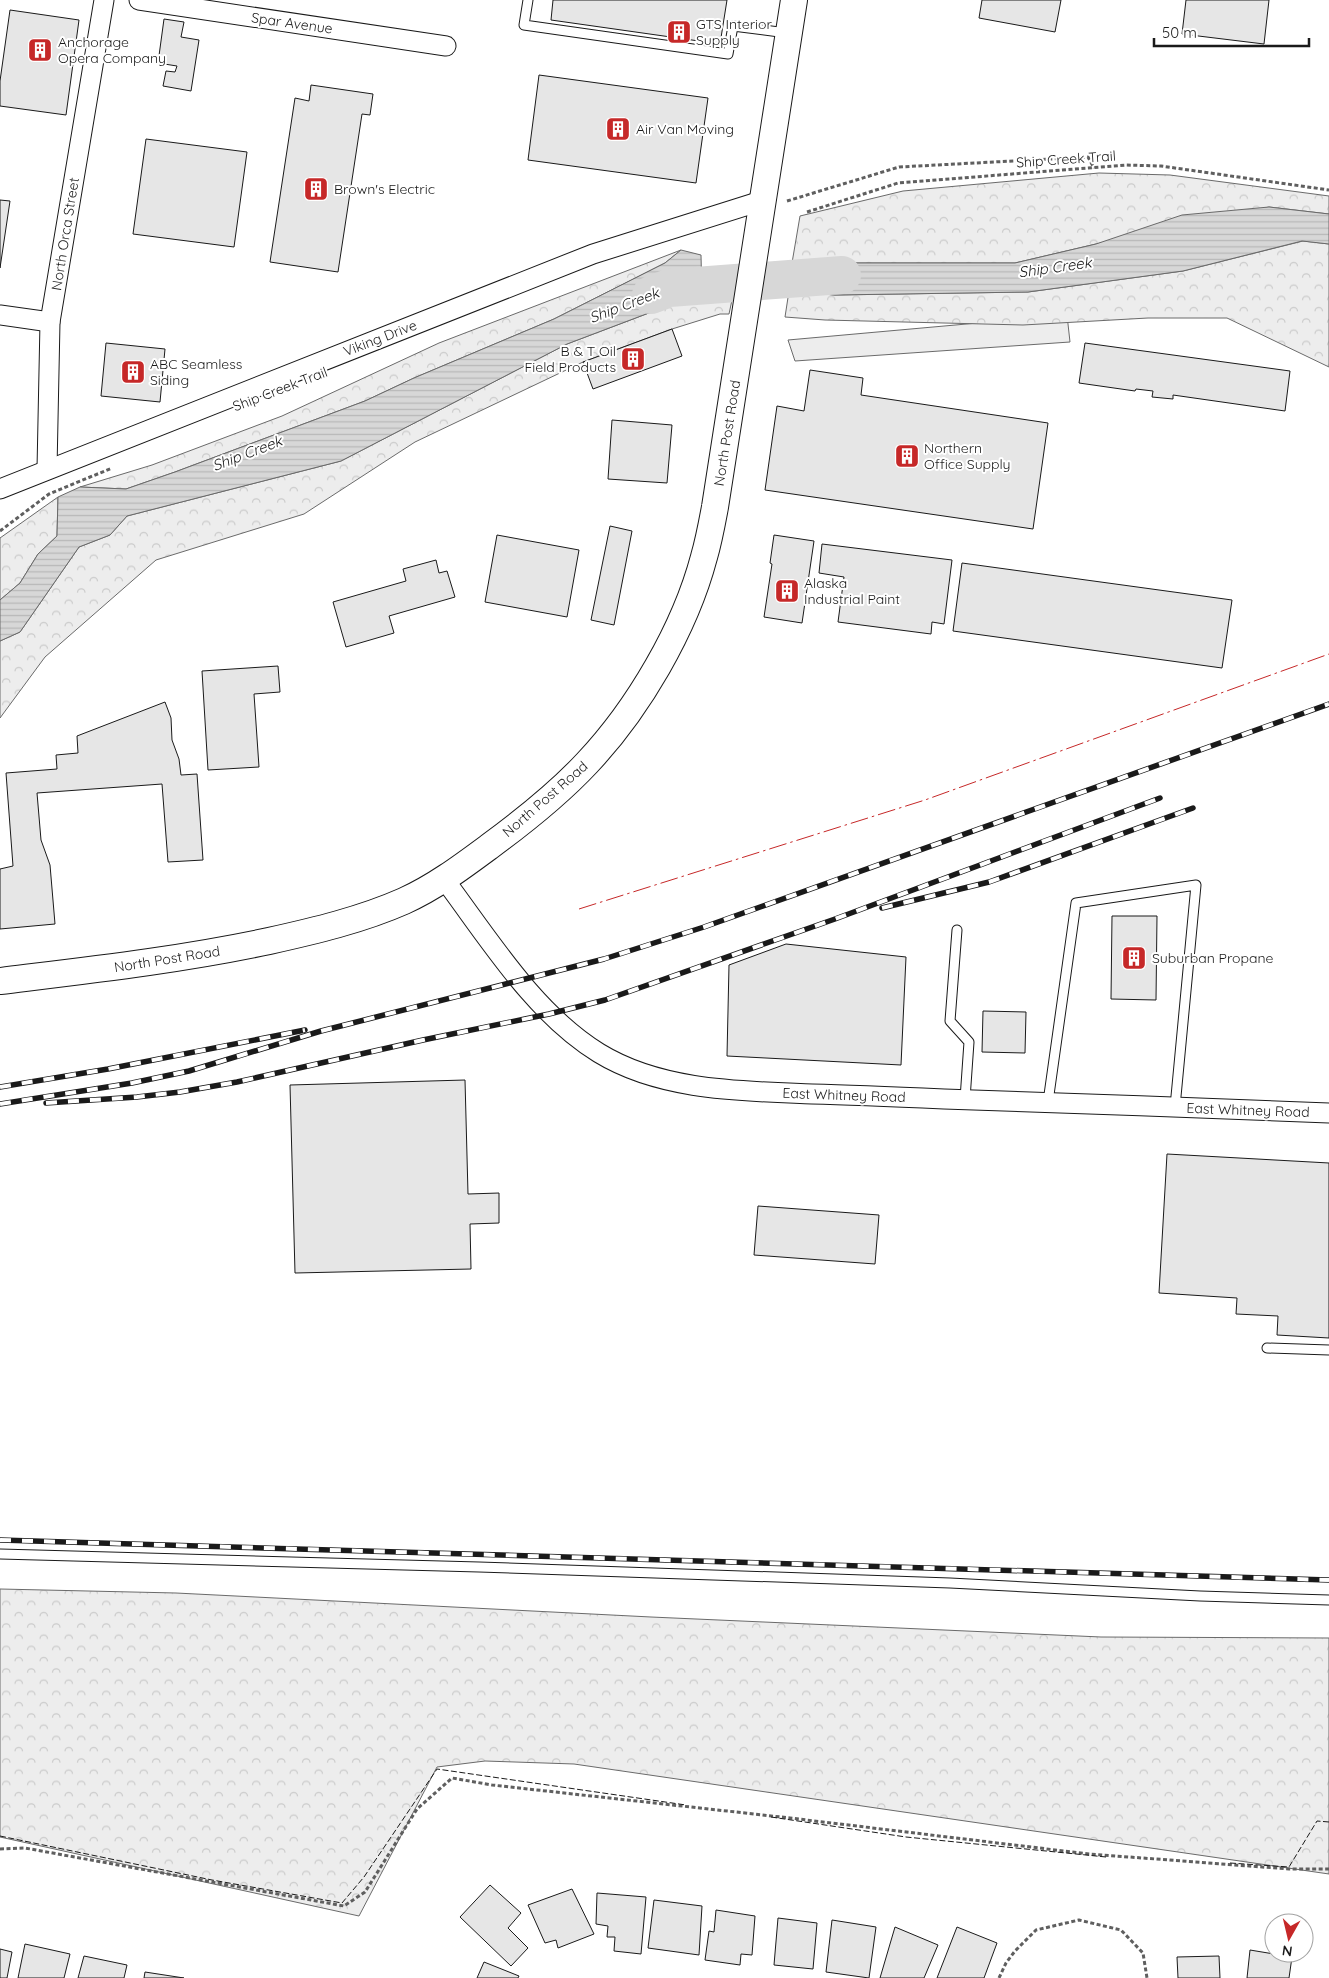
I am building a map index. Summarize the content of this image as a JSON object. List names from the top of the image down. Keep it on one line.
{"streets":{"street":["Spar Avenue","North Orca Street","Viking Drive","North Post Road","East Whitney Road"],"path":["Ship Creek Trail"]},"crossings":[["North Orca Street","Viking Drive"],["Viking Drive","North Post Road"],["North Post Road","East Whitney Road"]],"water":["Ship Creek"],"places":{"building":["GTS Interior Supply","Anchorage Opera Company","Air Van Moving","Brown's Electric","B & T Oil Field Products","ABC Seamless Siding","Northern Office Supply","Alaska Industrial Paint","Suburban Propane"]},"scale_bar":"50 m","north":"bottom"}
